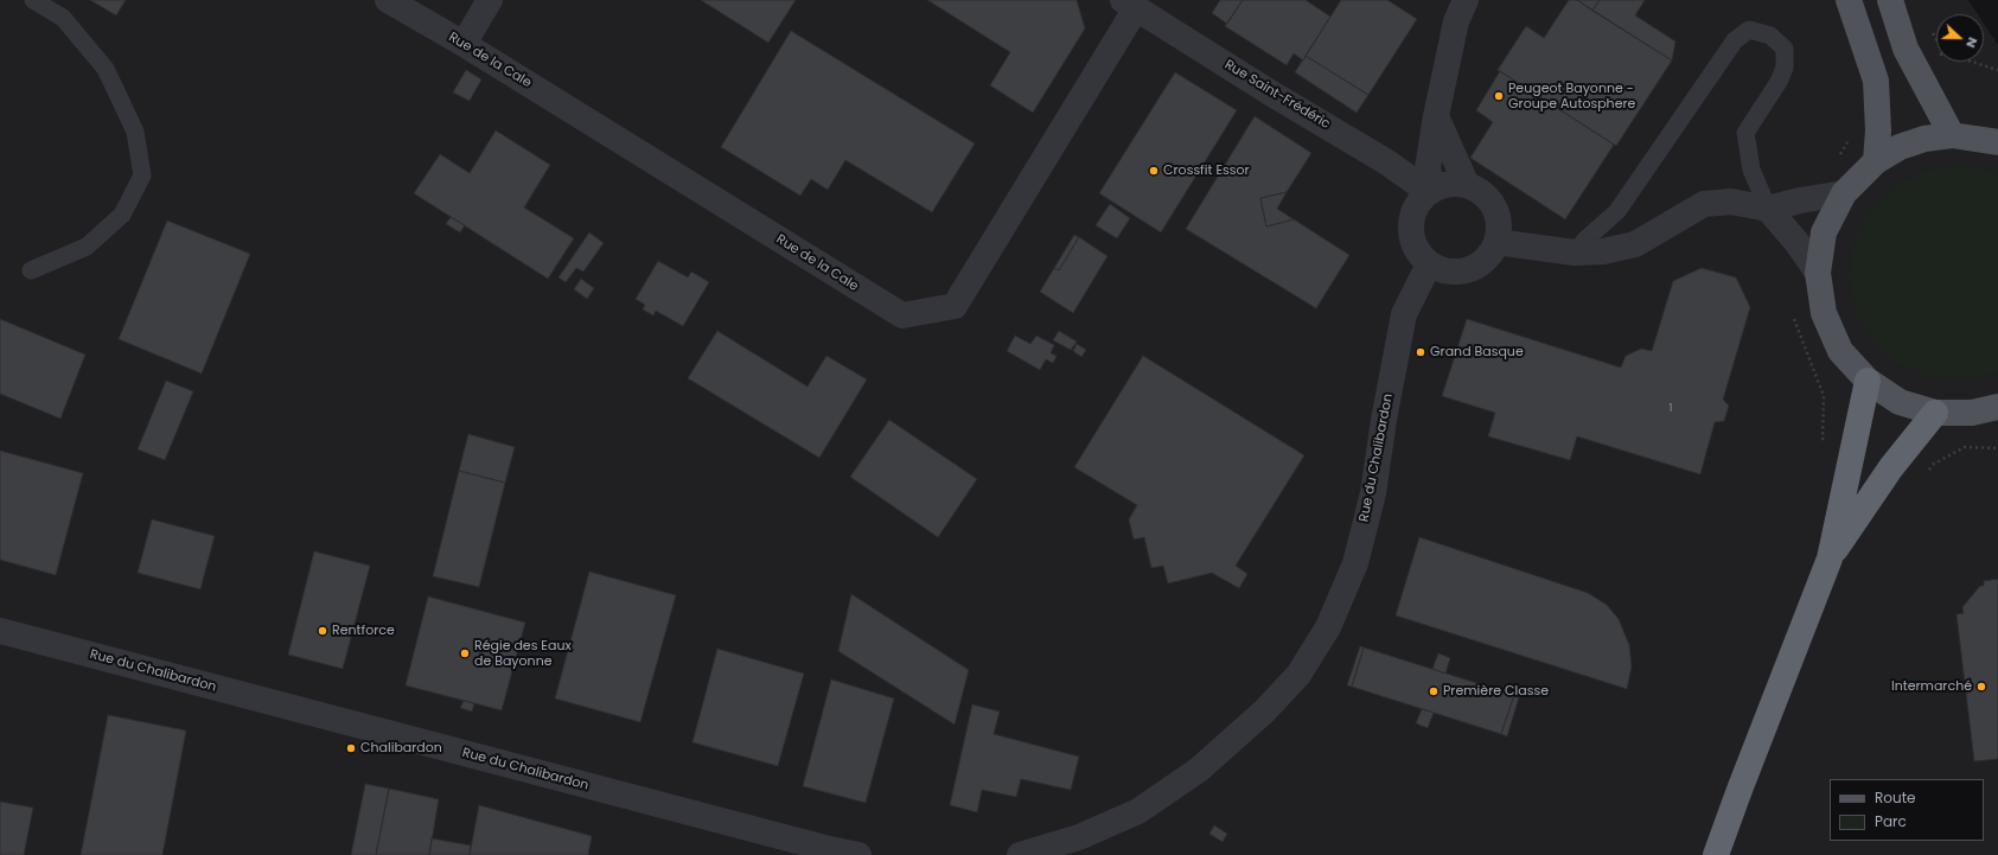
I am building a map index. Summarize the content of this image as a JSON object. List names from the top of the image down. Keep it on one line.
{"streets":{"street":["Rue de la Cale","Rue Saint-Frédéric","Rue du Chalibardon"]},"crossings":[["Rue de la Cale","Rue Saint-Frédéric"],["Rue Saint-Frédéric","Rue du Chalibardon"]],"places":["Peugeot Bayonne - Groupe Autosphere","Crossfit Essor","Grand Basque","Rentforce","Régie des Eaux de Bayonne","Intermarché","Première Classe","Chalibardon"],"house_numbers":["1"],"legend":["Route","Parc"],"north":"right"}
